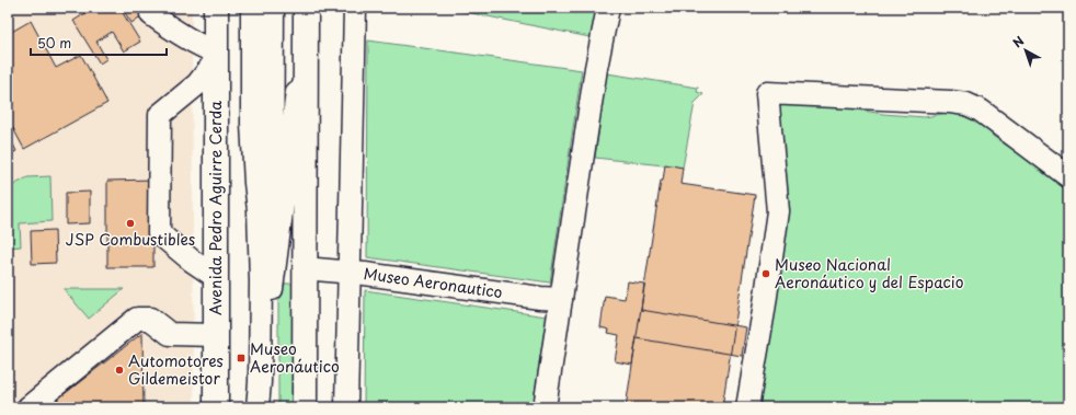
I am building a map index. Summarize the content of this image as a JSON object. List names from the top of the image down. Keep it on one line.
{"streets":{"main road":["Avenida Pedro Aguirre Cerda"],"lane":["Museo Aeronautico"]},"places":{"other":["JSP Combustibles","Museo Nacional Aeronáutico y del Espacio","Automotores Gildemeistor"],"transit":["Museo Aeronáutico"]},"scale_bar":"50 m","north":"top left"}
